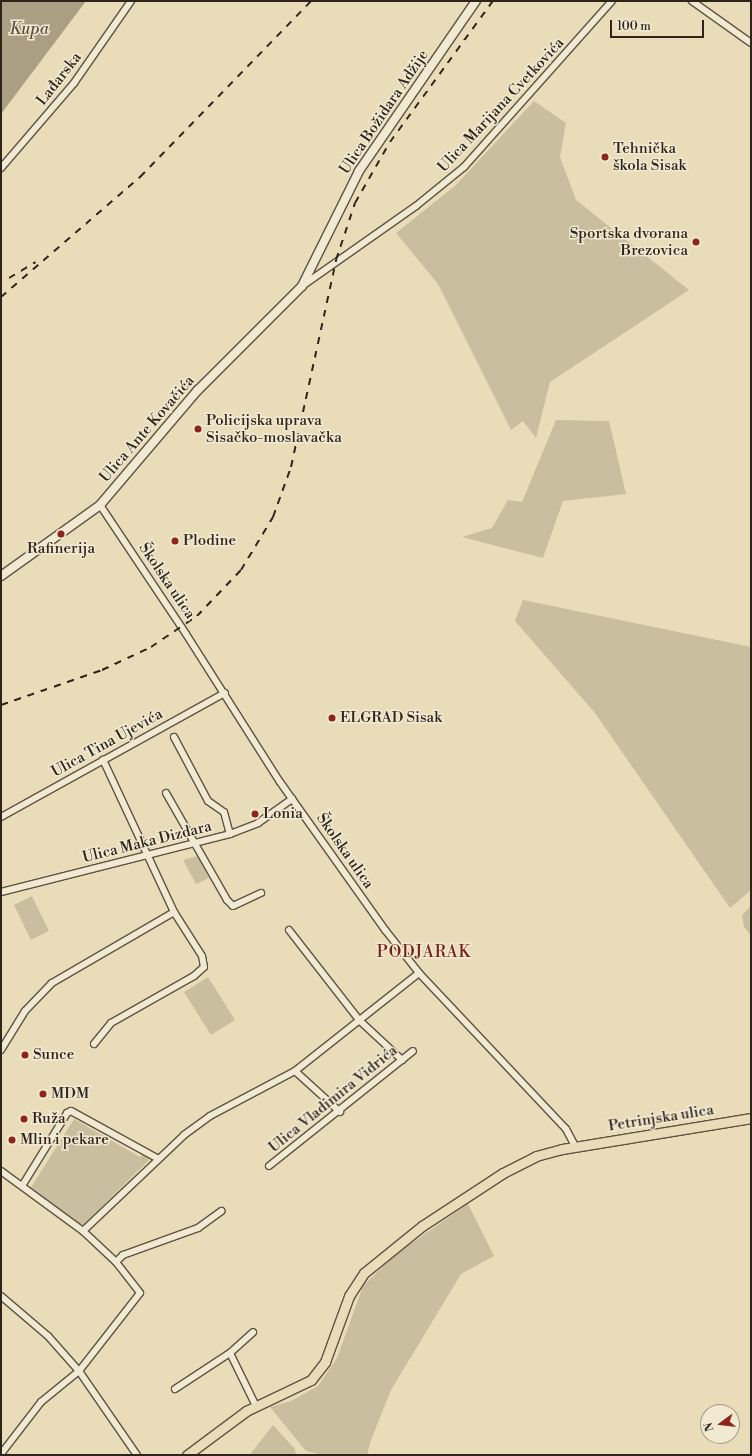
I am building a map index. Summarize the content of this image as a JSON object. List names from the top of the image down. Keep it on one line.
{"streets":{"main road":["Ulica Božidara Adžije","Ulica Ante Kovačića","Petrinjska ulica"],"street":["Lađarska","Ulica Marijana Cvetkovića","Školska ulica","Ulica Tina Ujevića","Ulica Maka Dizdara","Ulica Vladimira Vidrića"]},"crossings":[["Ulica Marijana Cvetkovića","Ulica Božidara Adžije"],["Ulica Marijana Cvetkovića","Ulica Ante Kovačića"],["Ulica Božidara Adžije","Ulica Ante Kovačića"],["Ulica Ante Kovačića","Školska ulica"],["Školska ulica","Ulica Tina Ujevića"],["Školska ulica","Ulica Maka Dizdara"],["Školska ulica","Petrinjska ulica"]],"districts":["PODJARAK"],"water":["Kupa"],"places":["Tehnička škola Sisak","Sportska dvorana Brezovica","Policijska uprava Sisačko-moslavačka","Rafinerija","Plodine","ELGRAD Sisak","Lonia","Sunce","MDM","Ruža","Mlin i pekare"],"scale_bar":"100 m","north":"left"}
